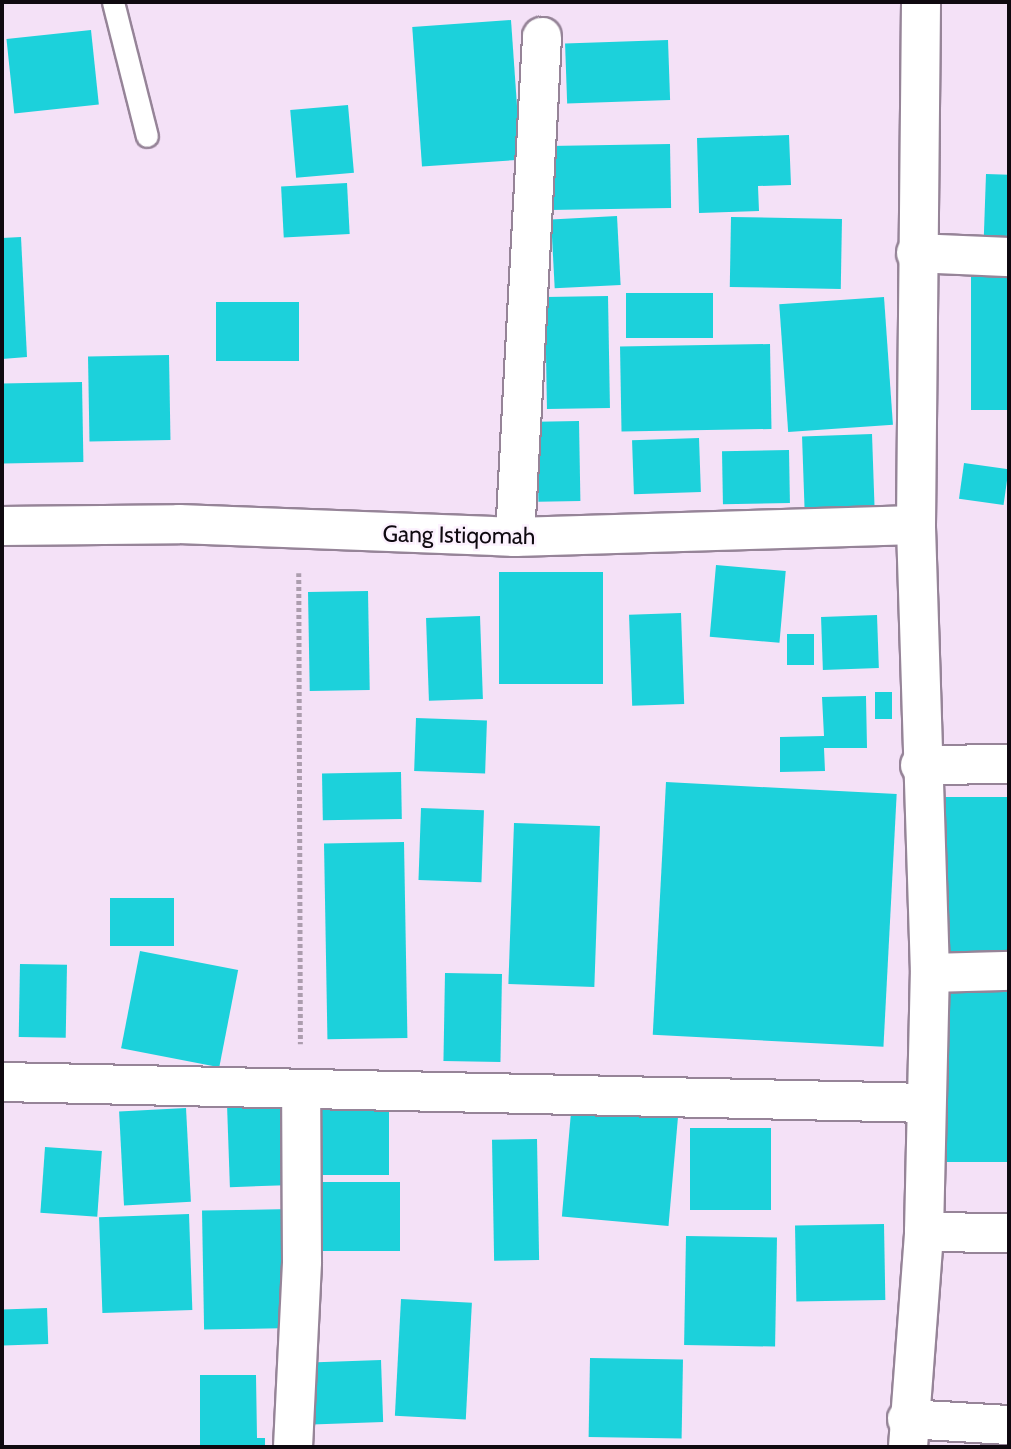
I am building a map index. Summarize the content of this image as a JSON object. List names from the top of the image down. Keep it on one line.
{"streets":{"street":["Gang Istiqomah"]}}
